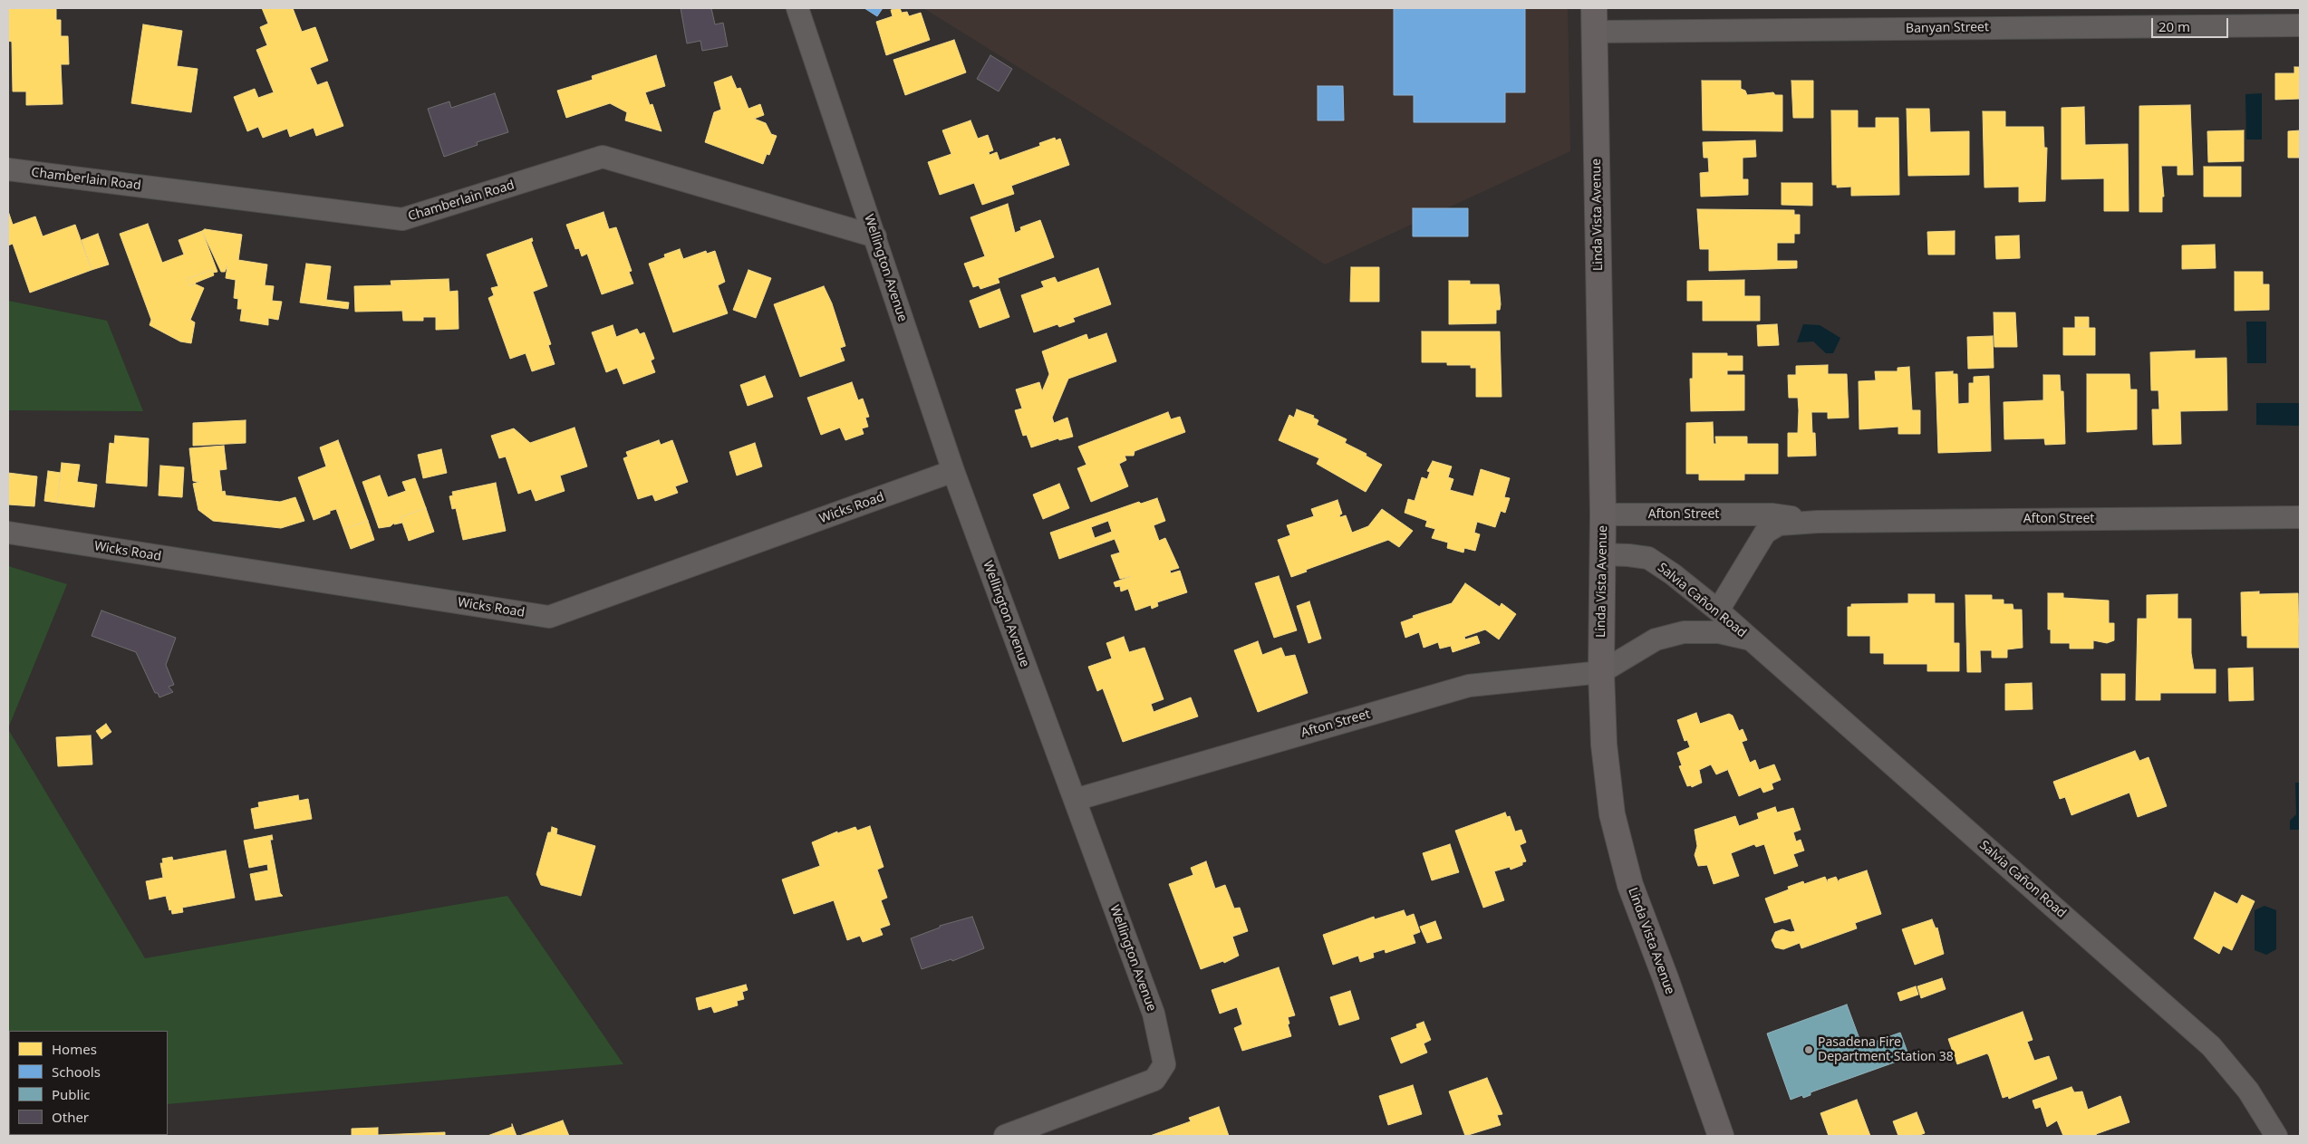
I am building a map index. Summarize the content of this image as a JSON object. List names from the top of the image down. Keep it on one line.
{"streets":{"main road":["Linda Vista Avenue"],"street":["Banyan Street","Chamberlain Road","Wellington Avenue","Wicks Road","Afton Street","Salvia Cañon Road"]},"crossings":[["Banyan Street","Linda Vista Avenue"],["Chamberlain Road","Wellington Avenue"],["Linda Vista Avenue","Afton Street"],["Linda Vista Avenue","Salvia Cañon Road"],["Wellington Avenue","Wicks Road"],["Wellington Avenue","Afton Street"],["Afton Street","Salvia Cañon Road"]],"places":["Pasadena Fire Department Station 38"],"legend":["Homes","Schools","Public","Other"],"scale_bar":"20 m"}
